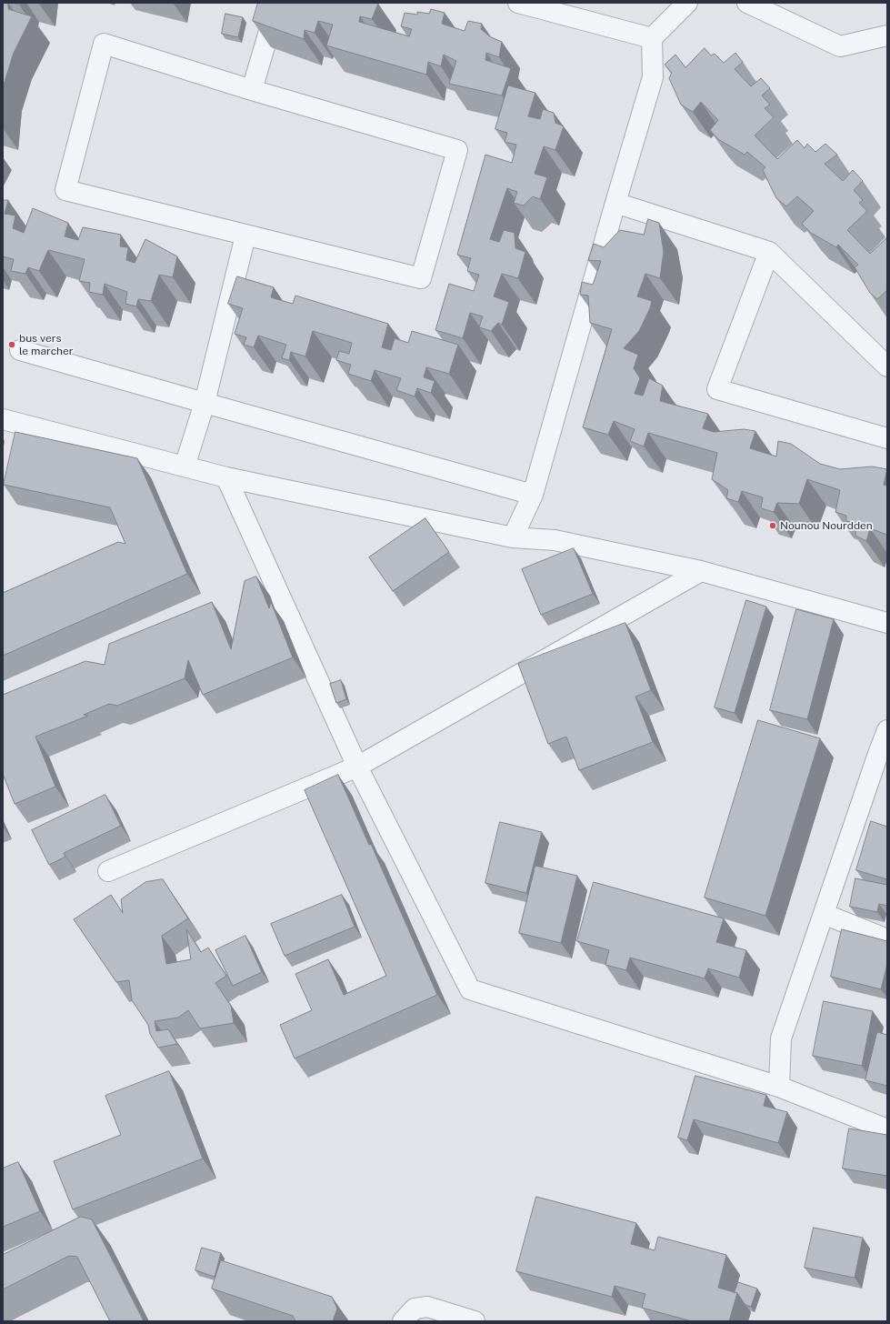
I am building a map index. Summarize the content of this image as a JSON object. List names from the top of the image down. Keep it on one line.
{"places":["bus vers le marcher","Nounou Nourdden"]}
